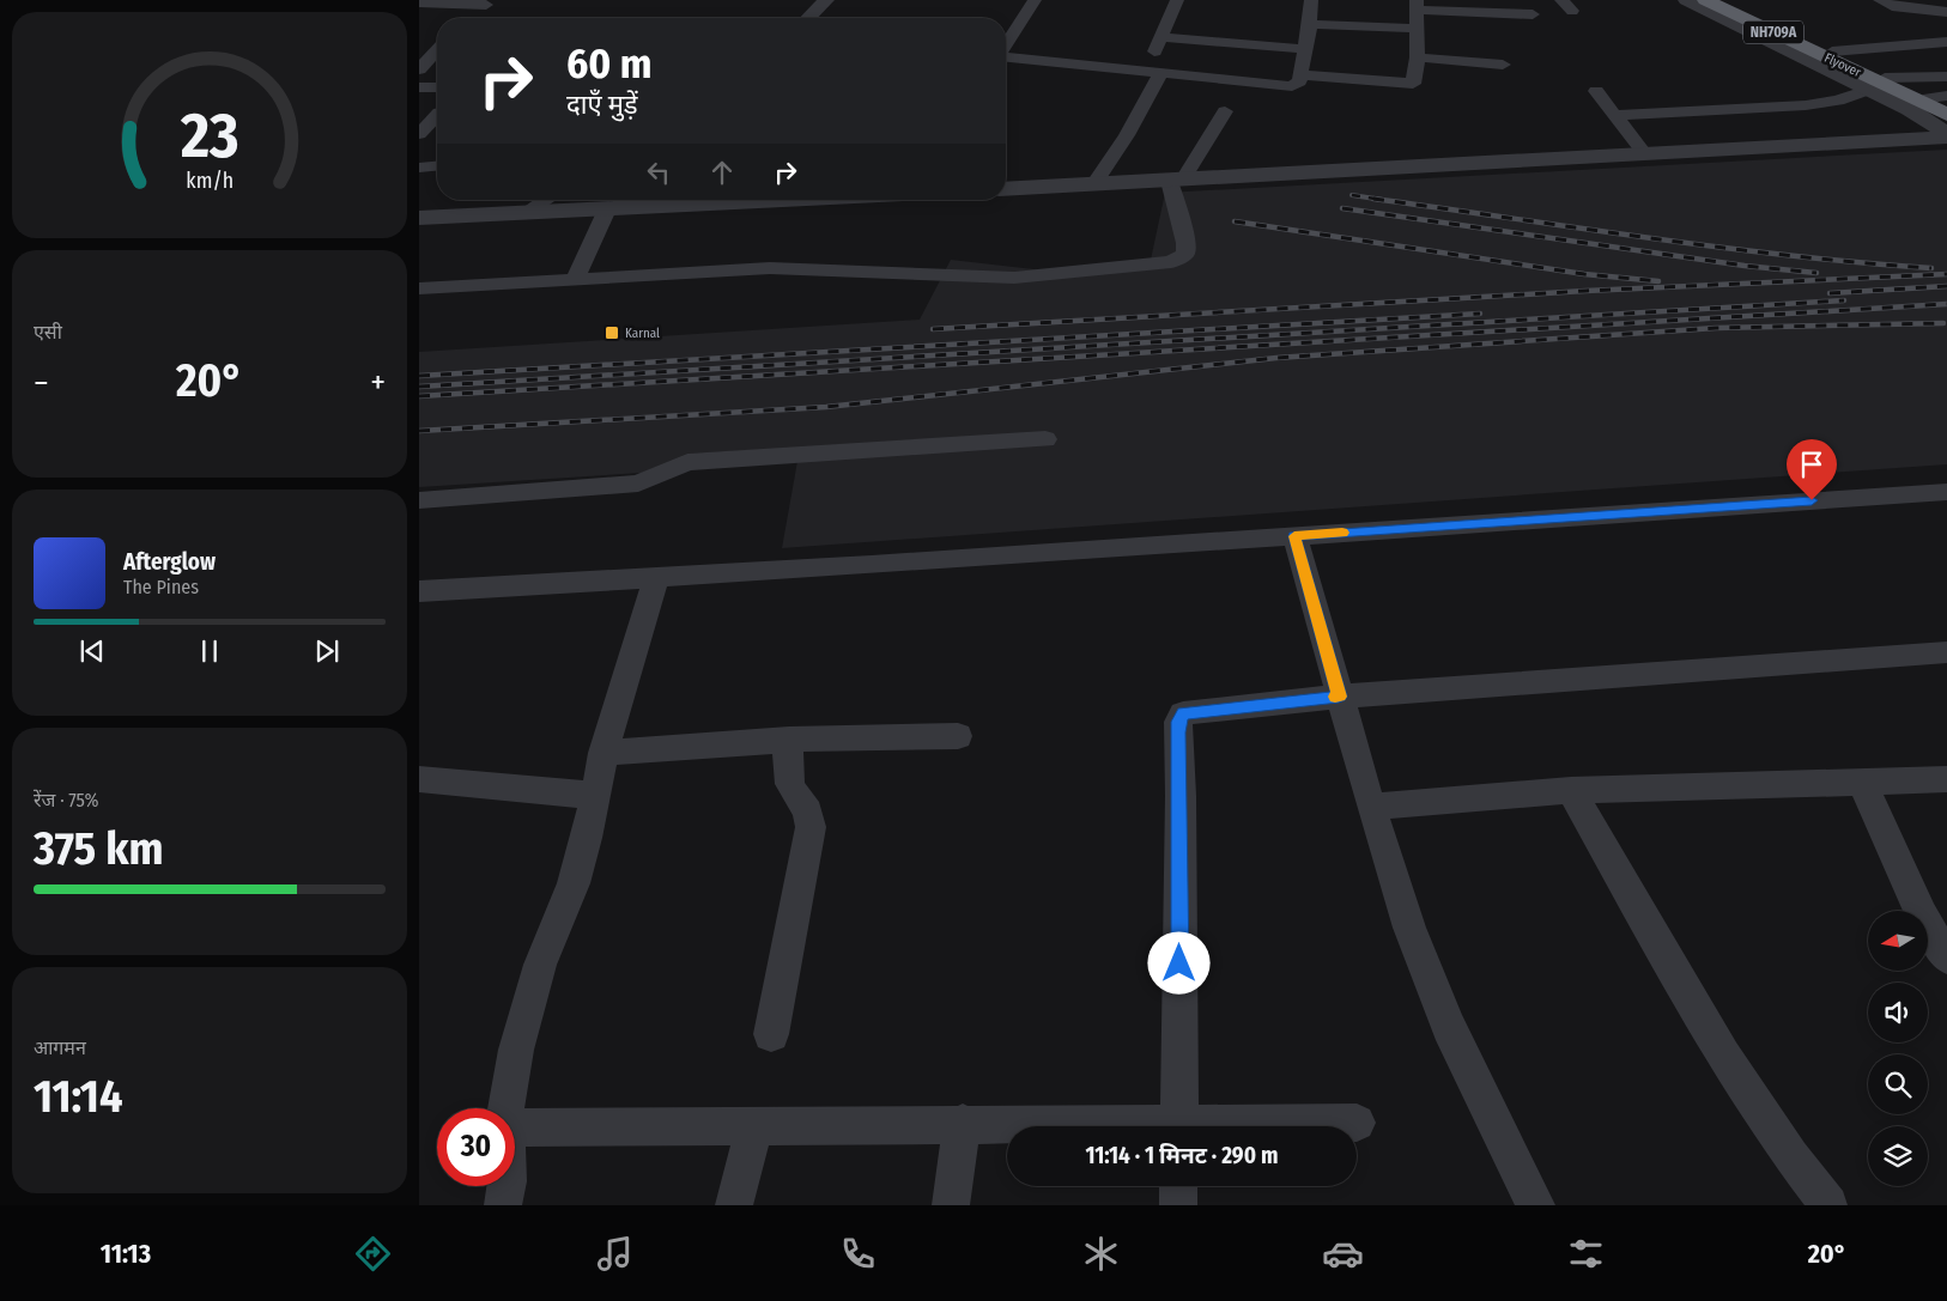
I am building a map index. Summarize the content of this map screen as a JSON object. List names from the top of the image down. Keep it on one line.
{"streets":{"highway":["NH709A","Flyover"]},"places":{"transit":["Karnal"]},"north":"left","page":{"turn":["60 m","दाएँ मुड़ें"],"tile":["एसी",["रेंज · 75%","375 km"],["आगमन","11:14"]],"heat":["−","20°","+"],"song":["Afterglow","The Pines"],"limit":"30","trip":"11:14 · 1 मिनट · 290 m","tabs":["11:13","20°"],"gauge":["23","km/h"]}}
